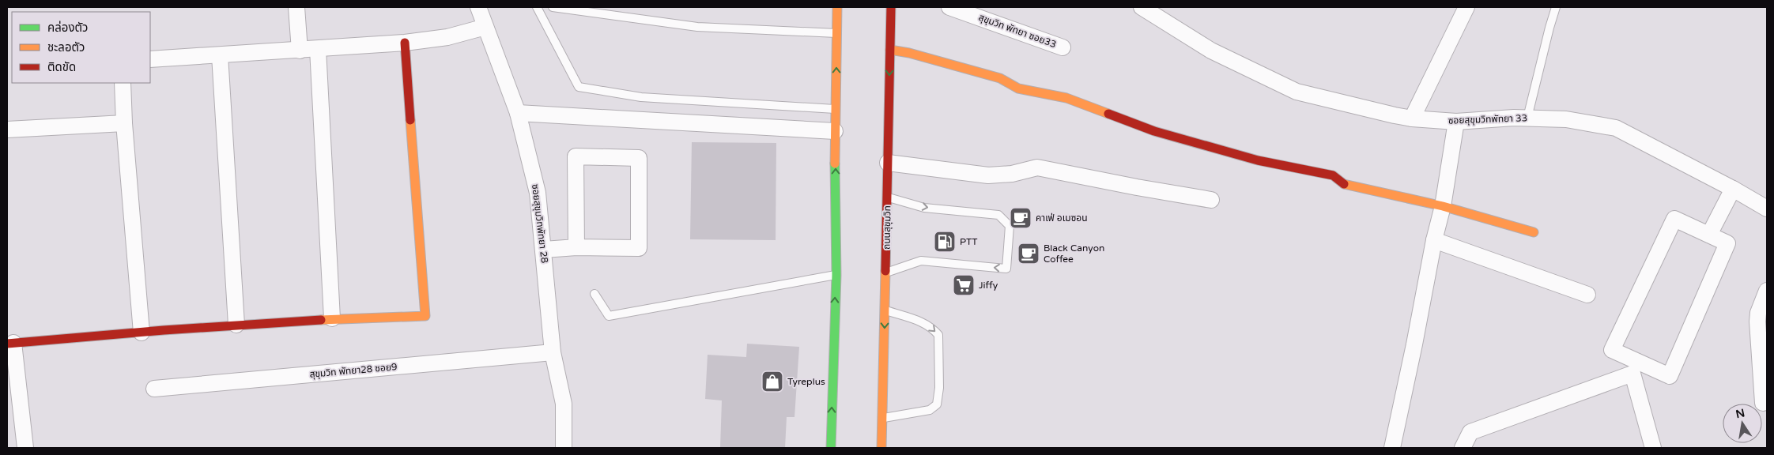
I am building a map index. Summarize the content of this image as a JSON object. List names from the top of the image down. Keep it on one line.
{"streets":{"main road":["ถนนสุขุมวิท"],"street":["สุขุมวิท พัทยา ซอย33","ซอยสุขุมวิทพัทยา 33","ซอยสุขุมวิทพัทยา 28","สุขุมวิท พัทยา28 ซอย9"]},"crossings":[["ซอยสุขุมวิทพัทยา 28","สุขุมวิท พัทยา28 ซอย9"]],"places":{"cafe":["คาเฟ่ อเมซอน","Black Canyon Coffee"],"fuel station":["PTT"],"supermarket":["Jiffy"],"shop":["Tyreplus"]},"legend":["คล่องตัว","ชะลอตัว","ติดขัด"],"north":"top"}
